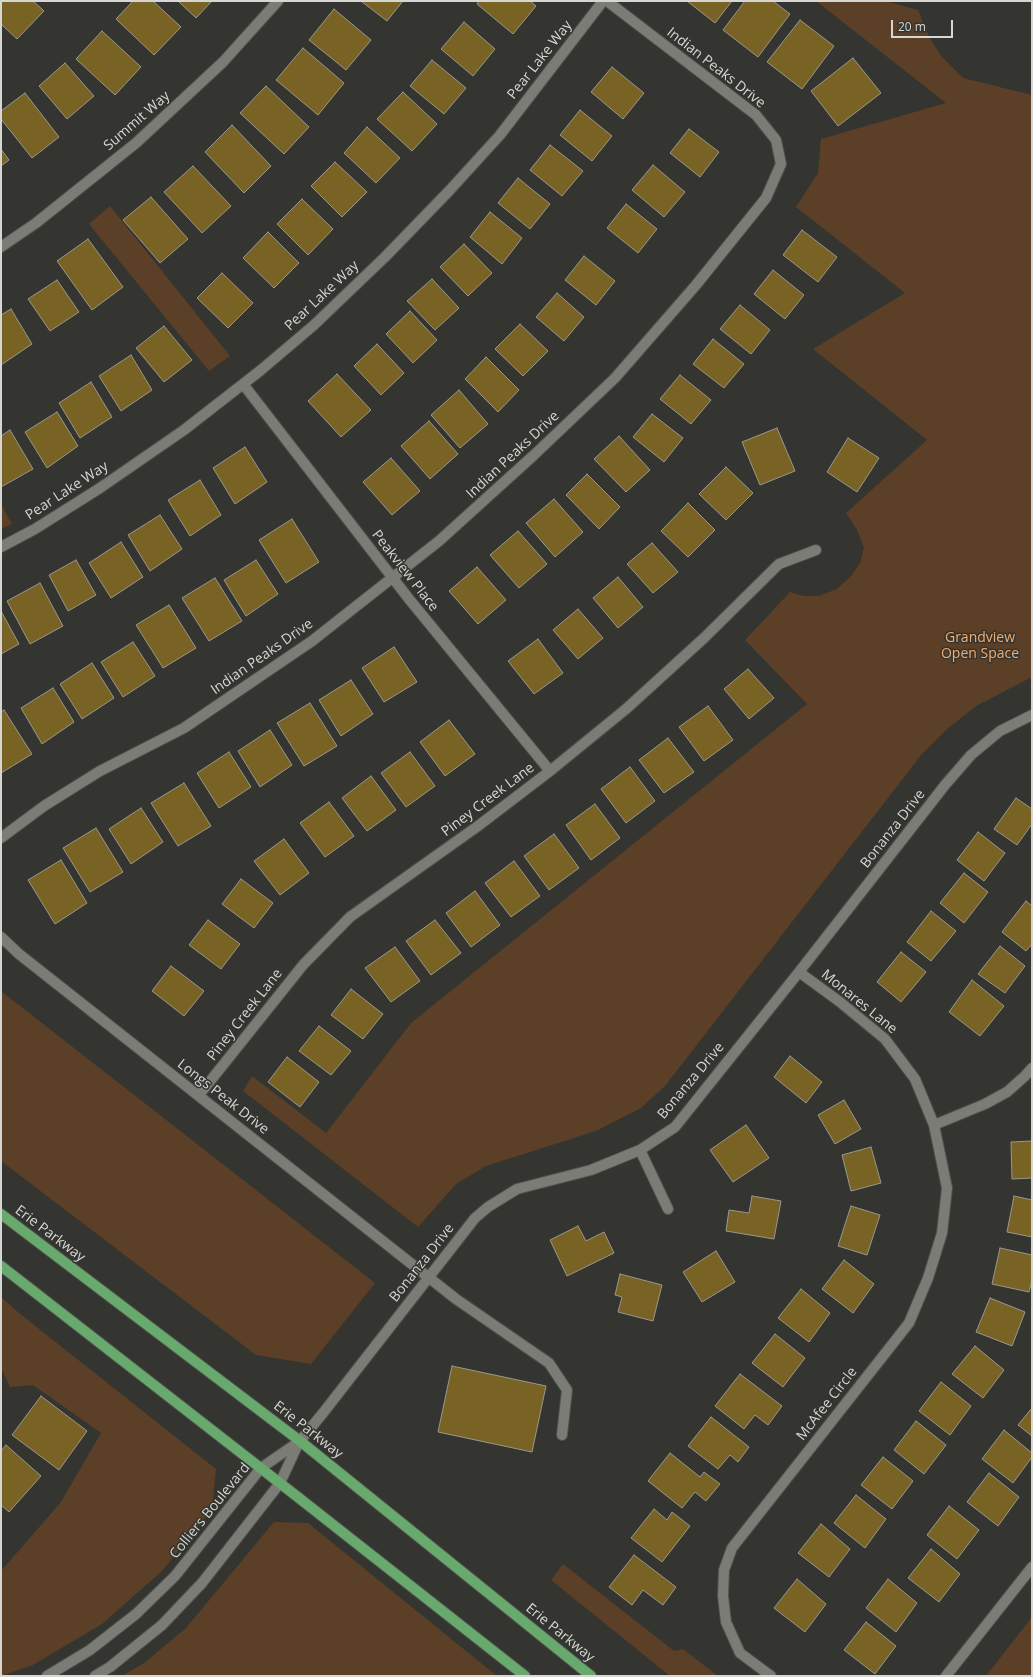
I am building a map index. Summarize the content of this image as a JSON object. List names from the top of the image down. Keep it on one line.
{"streets":{"main road":["Erie Parkway"],"street":["Pear Lake Way","Indian Peaks Drive","Summit Way","Peakview Place","Piney Creek Lane","Bonanza Drive","Monares Lane","Longs Peak Drive","McAfee Circle","Colliers Boulevard"]},"crossings":[["Pear Lake Way","Peakview Place"],["Indian Peaks Drive","Peakview Place"],["Peakview Place","Piney Creek Lane"],["Piney Creek Lane","Longs Peak Drive"],["Bonanza Drive","Monares Lane"],["Bonanza Drive","Longs Peak Drive"],["Bonanza Drive","Erie Parkway"],["Bonanza Drive","Colliers Boulevard"],["Monares Lane","McAfee Circle"],["Erie Parkway","Colliers Boulevard"]],"parks":["Grandview Open Space"],"scale_bar":"20 m"}
